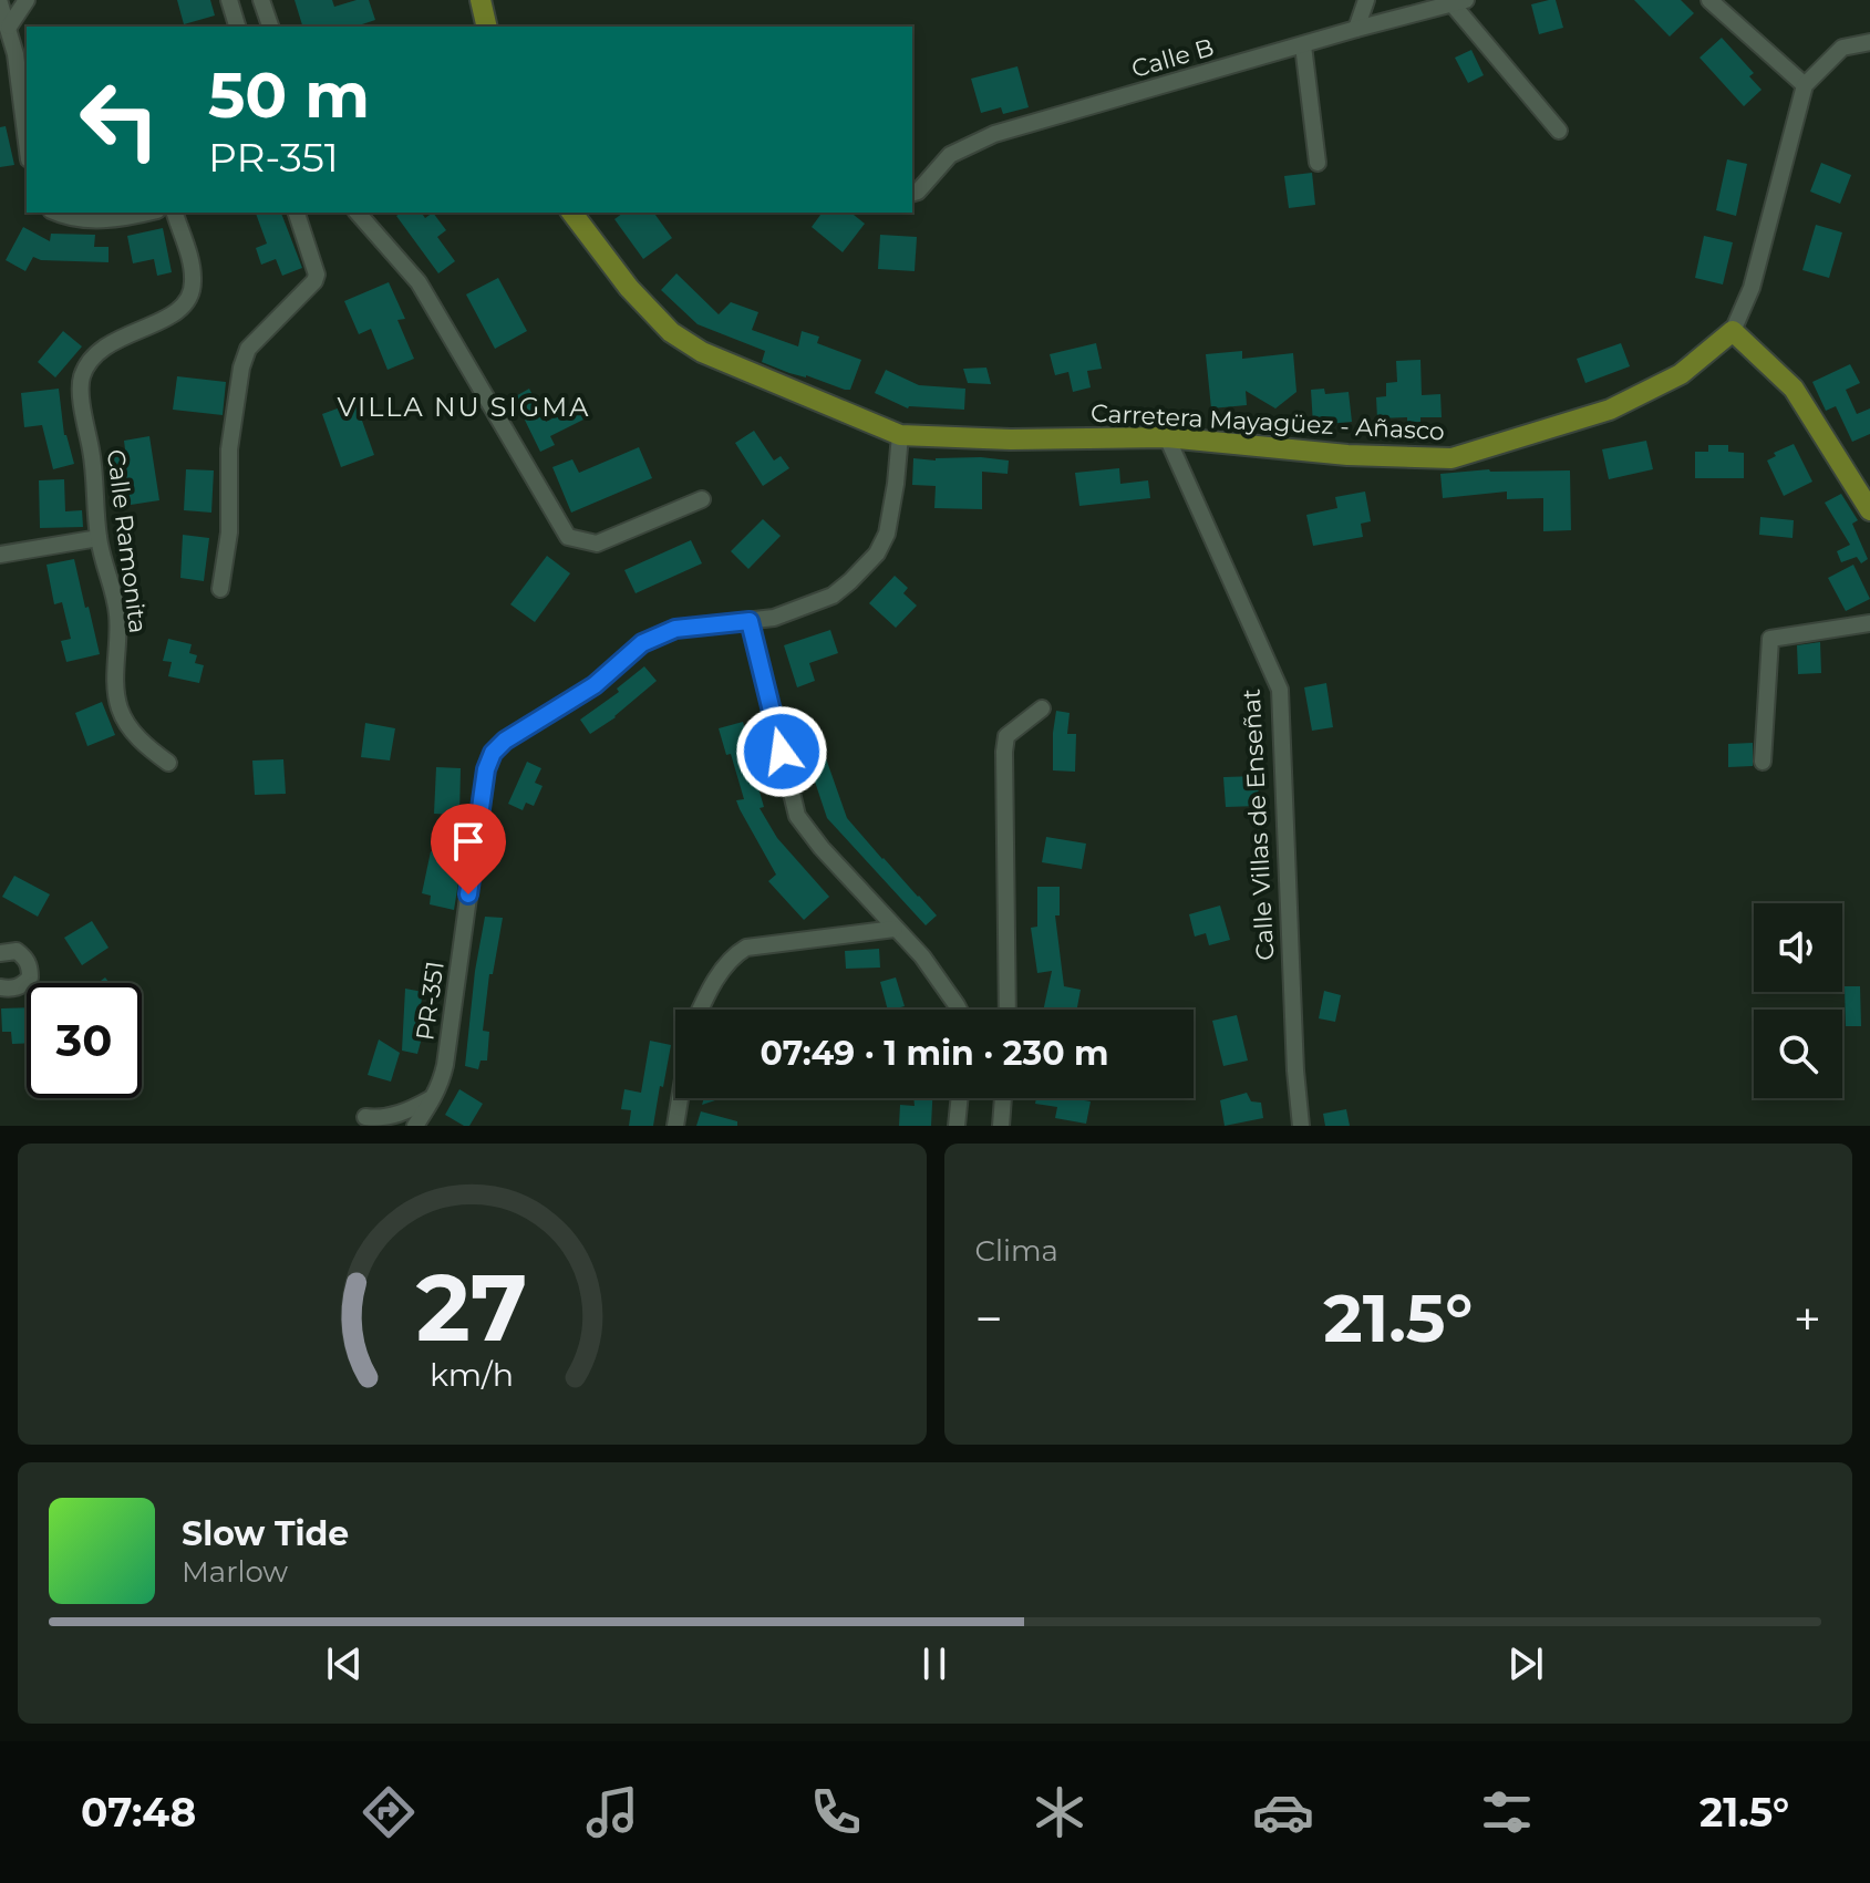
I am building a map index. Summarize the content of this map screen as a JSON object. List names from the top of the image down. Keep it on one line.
{"streets":{"main road":["Carretera Mayagüez - Añasco"],"street":["Calle B","Calle Ramonita","Calle Villas de Enseñat","PR-351"]},"crossings":[["Carretera Mayagüez - Añasco","Calle Villas de Enseñat"],["Carretera Mayagüez - Añasco","PR-351"]],"districts":["VILLA NU SIGMA"],"page":{"turn":["50 m","PR-351"],"limit":"30","trip":"07:49 · 1 min · 230 m","tile":"Clima","heat":["−","21.5°","+"],"song":["Slow Tide","Marlow"],"tabs":["07:48","21.5°"],"gauge":["27","km/h"]}}
